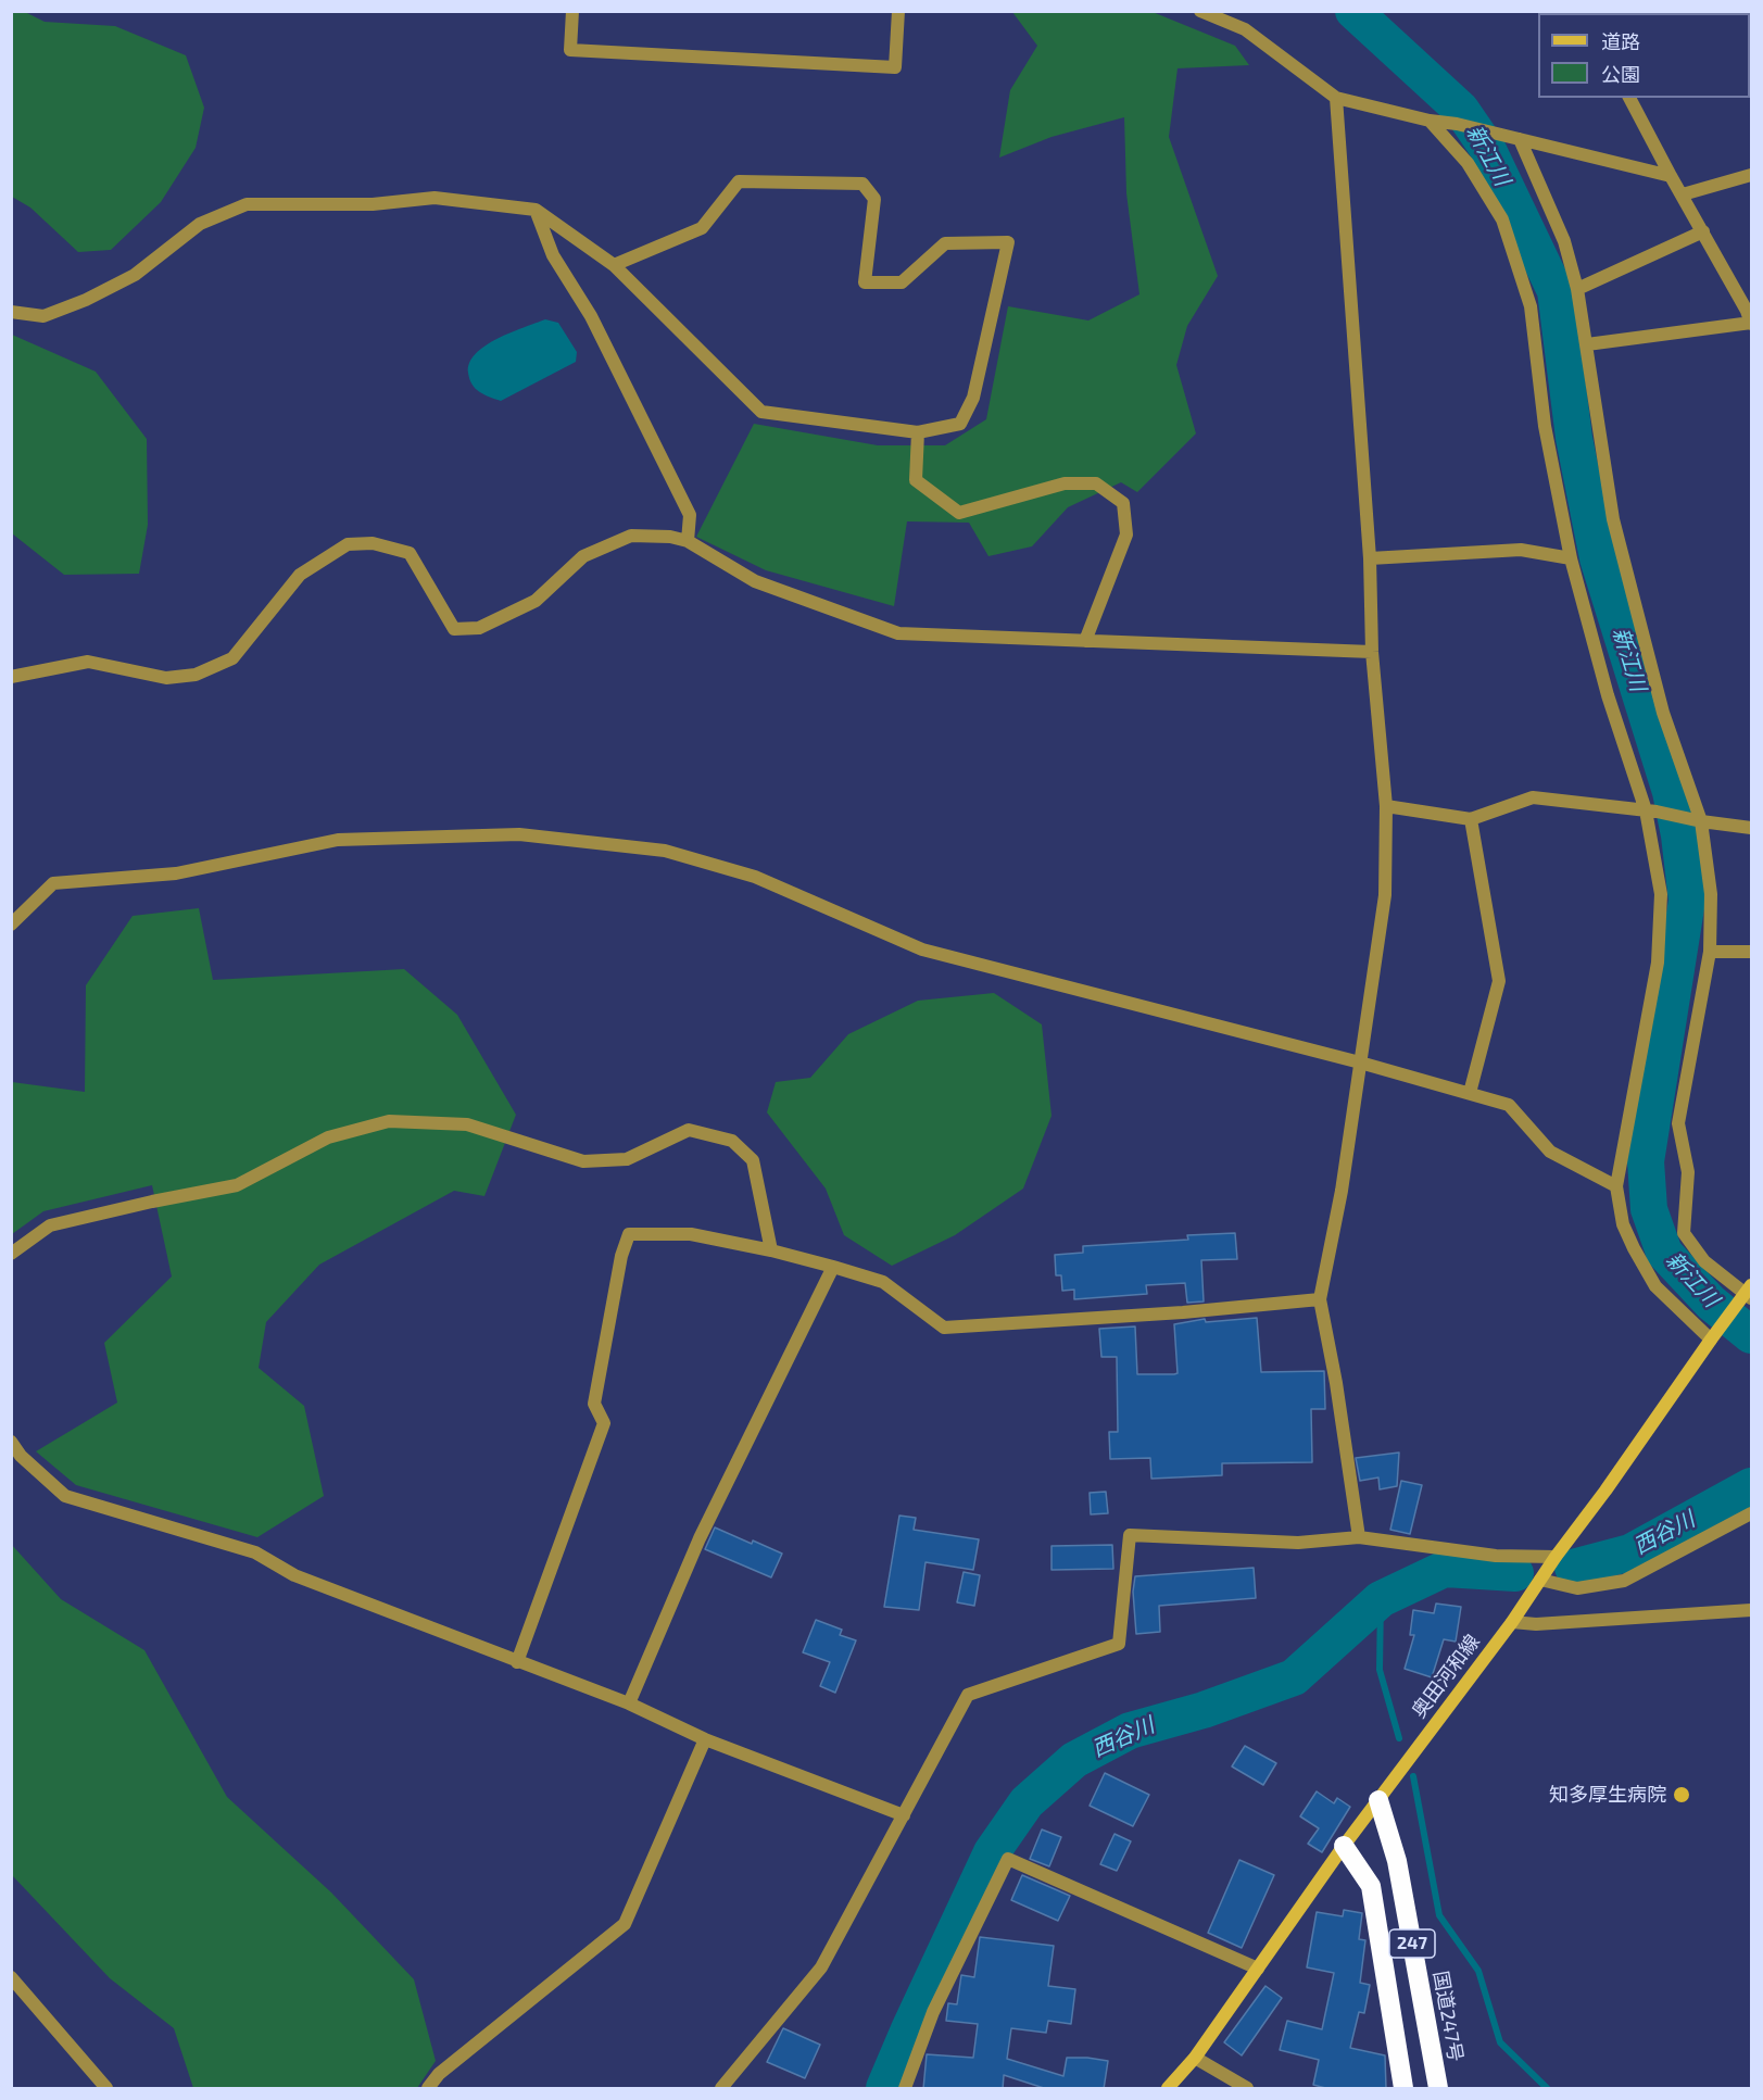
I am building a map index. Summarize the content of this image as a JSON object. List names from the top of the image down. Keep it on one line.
{"streets":{"highway":["247","国道247号"],"main road":["奥田河和線"]},"crossings":[["奥田河和線","247"],["奥田河和線","国道247号"]],"water":["新江川","西谷川"],"places":["知多厚生病院"],"legend":["道路","公園"]}
